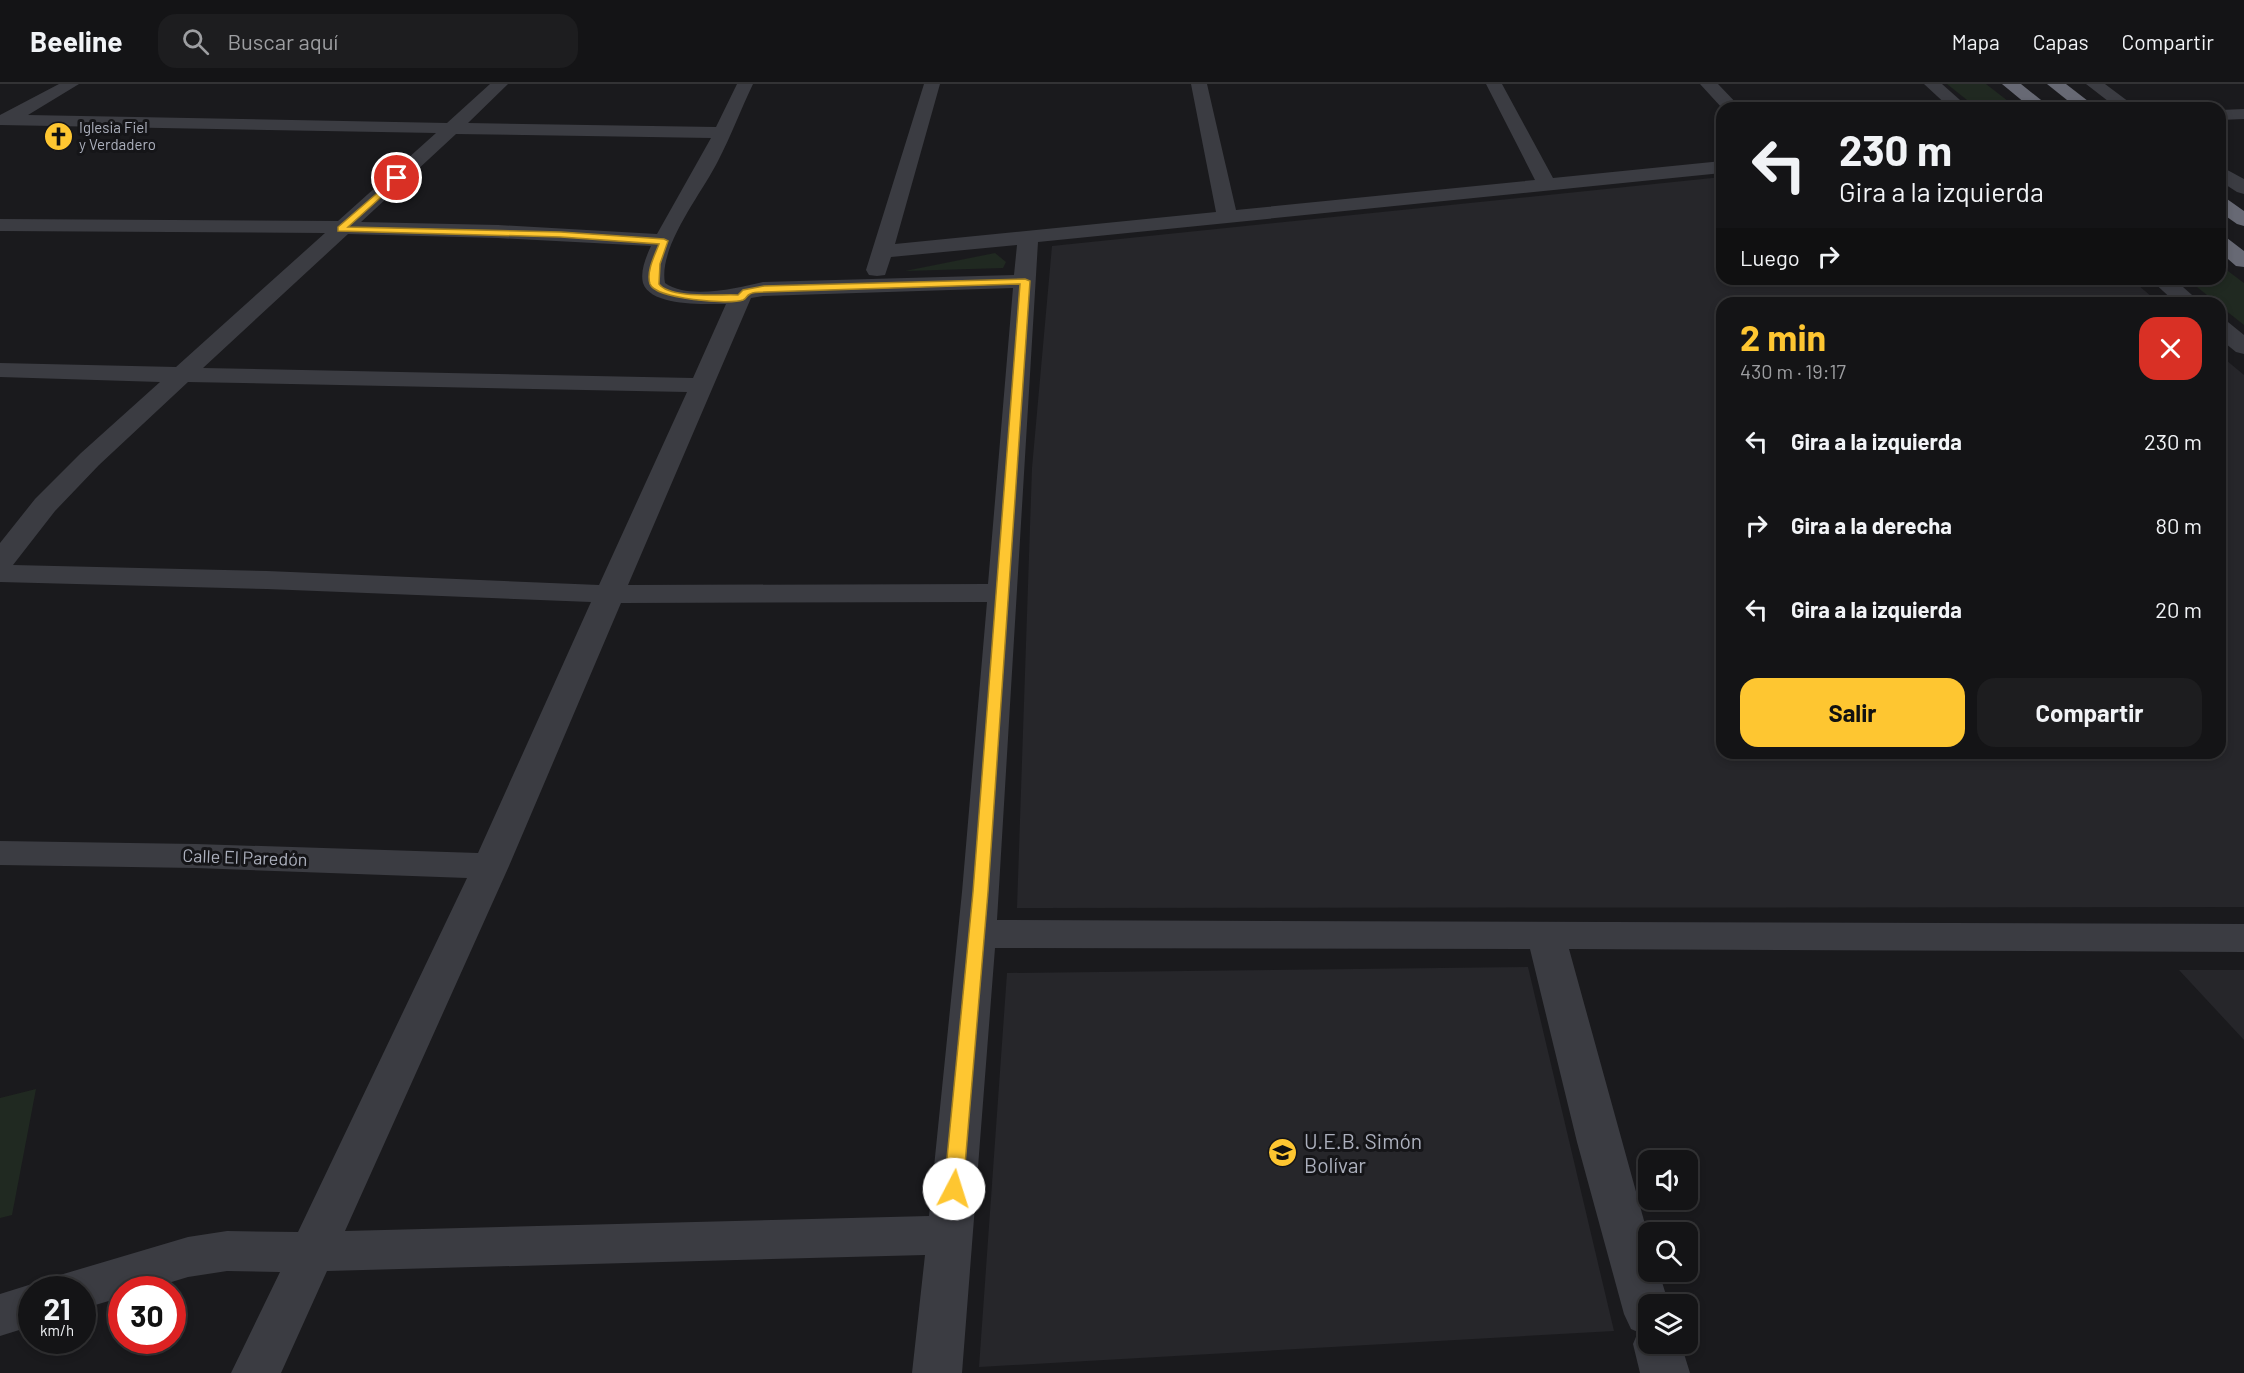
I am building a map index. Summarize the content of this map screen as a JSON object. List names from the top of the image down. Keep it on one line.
{"streets":{"street":["Calle El Paredón"]},"places":{"church":["Iglesia Fiel y Verdadero"],"school or university":["U.E.B. Simón Bolívar"]},"page":{"header":"Beeline","search":"Buscar aquí","nav":["Mapa","Capas","Compartir"],"turn":["230 m","Gira a la izquierda"],"then":"Luego","heading":["2 min","430 m · 19:17"],"list":[{"name":"Gira a la izquierda","value":"230 m"},{"name":"Gira a la derecha","value":"80 m"},{"name":"Gira a la izquierda","value":"20 m"}],"buttons":["Salir","Compartir"],"speed":"21 km/h","limit":"30"}}
